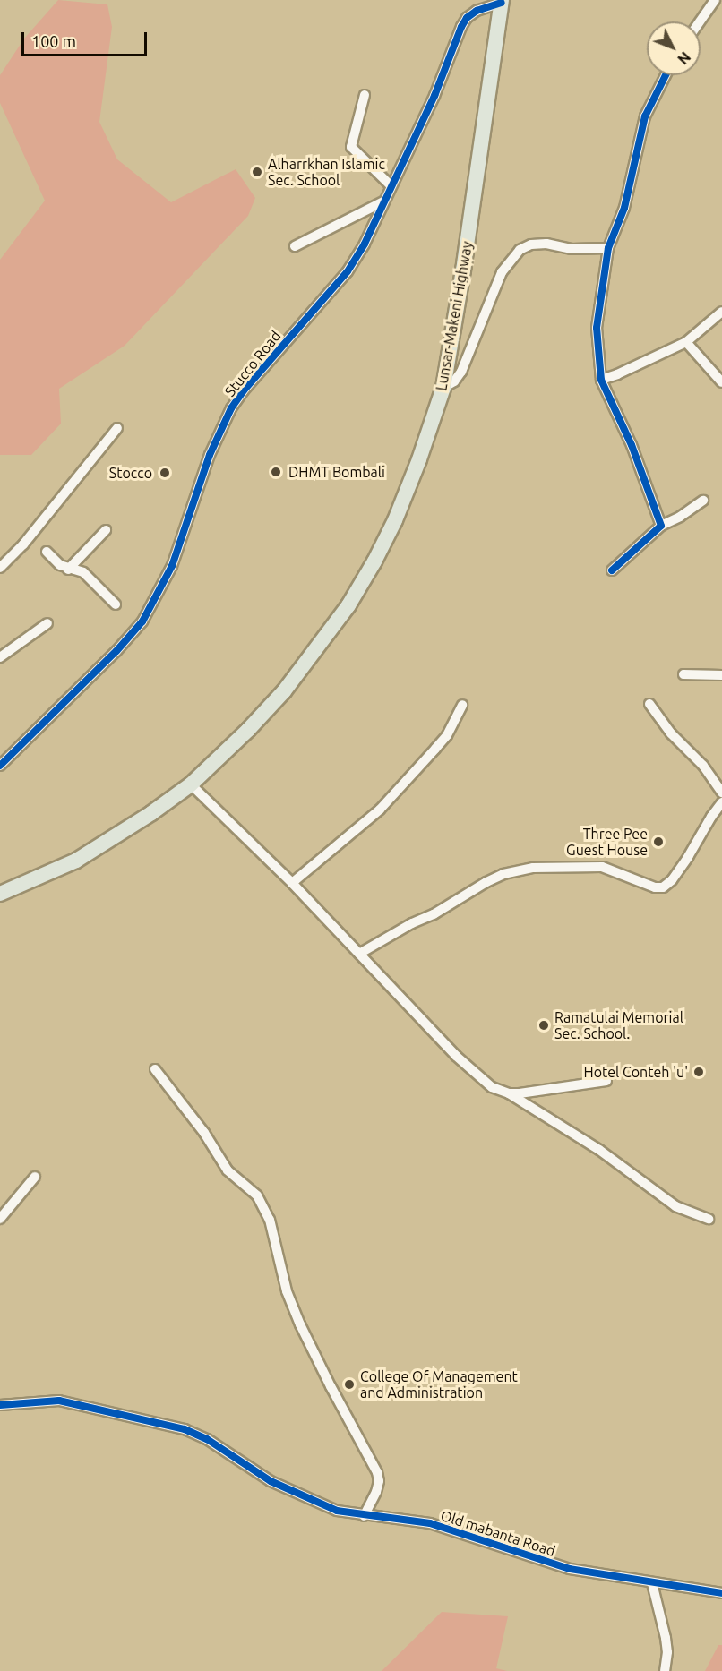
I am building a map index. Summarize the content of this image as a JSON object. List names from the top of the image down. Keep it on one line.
{"streets":{"main road":["Lunsar-Makeni Highway"],"street":["Stucco Road","Old mabanta Road"]},"crossings":[["Lunsar-Makeni Highway","Stucco Road"]],"places":["Alharrkhan Islamic Sec. School","DHMT Bombali","Stocco","Three Pee Guest House","Ramatulai Memorial Sec. School.","Hotel Conteh 'u'","College Of Management and Administration"],"scale_bar":"100 m","north":"bottom right"}
